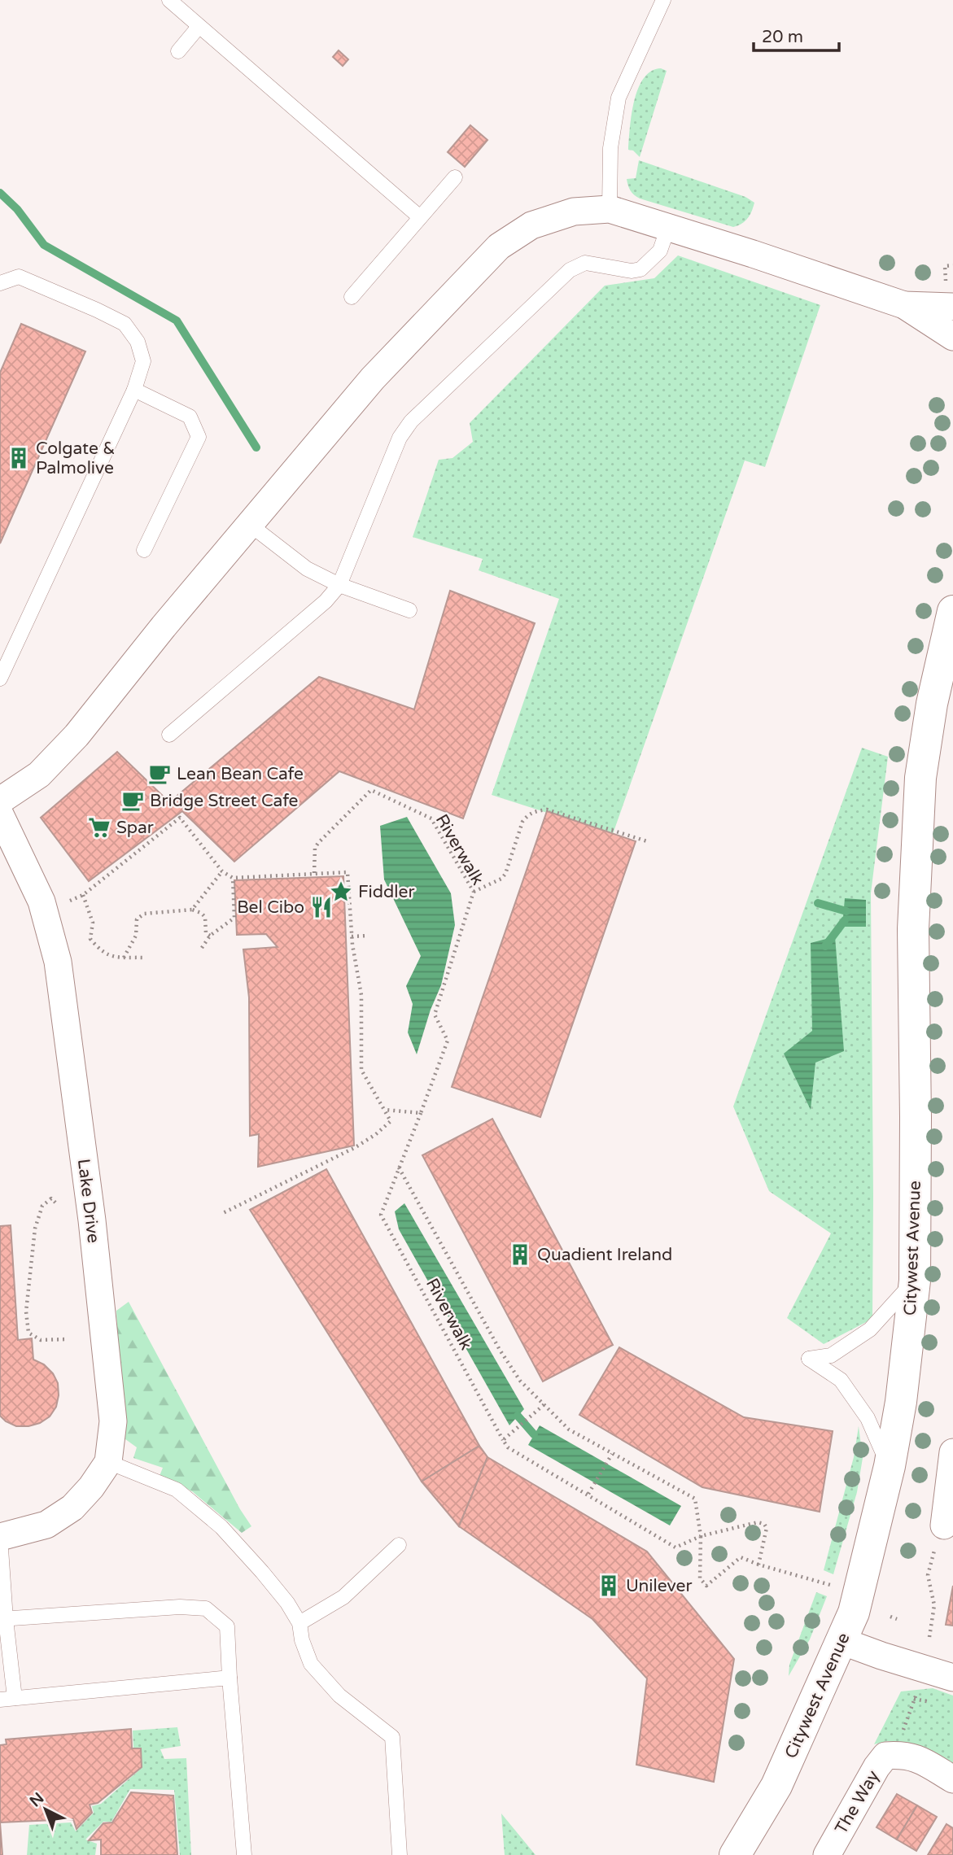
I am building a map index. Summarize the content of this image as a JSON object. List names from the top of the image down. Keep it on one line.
{"streets":{"main road":["Citywest Avenue"],"street":["Lake Drive","The Way"],"path":["Riverwalk"]},"places":{"building":["Colgate & Palmolive","Quadient Ireland","Unilever"],"cafe":["Lean Bean Cafe","Bridge Street Cafe"],"supermarket":["Spar"],"place":["Fiddler"],"restaurant":["Bel Cibo"]},"scale_bar":"20 m","north":"top left"}
